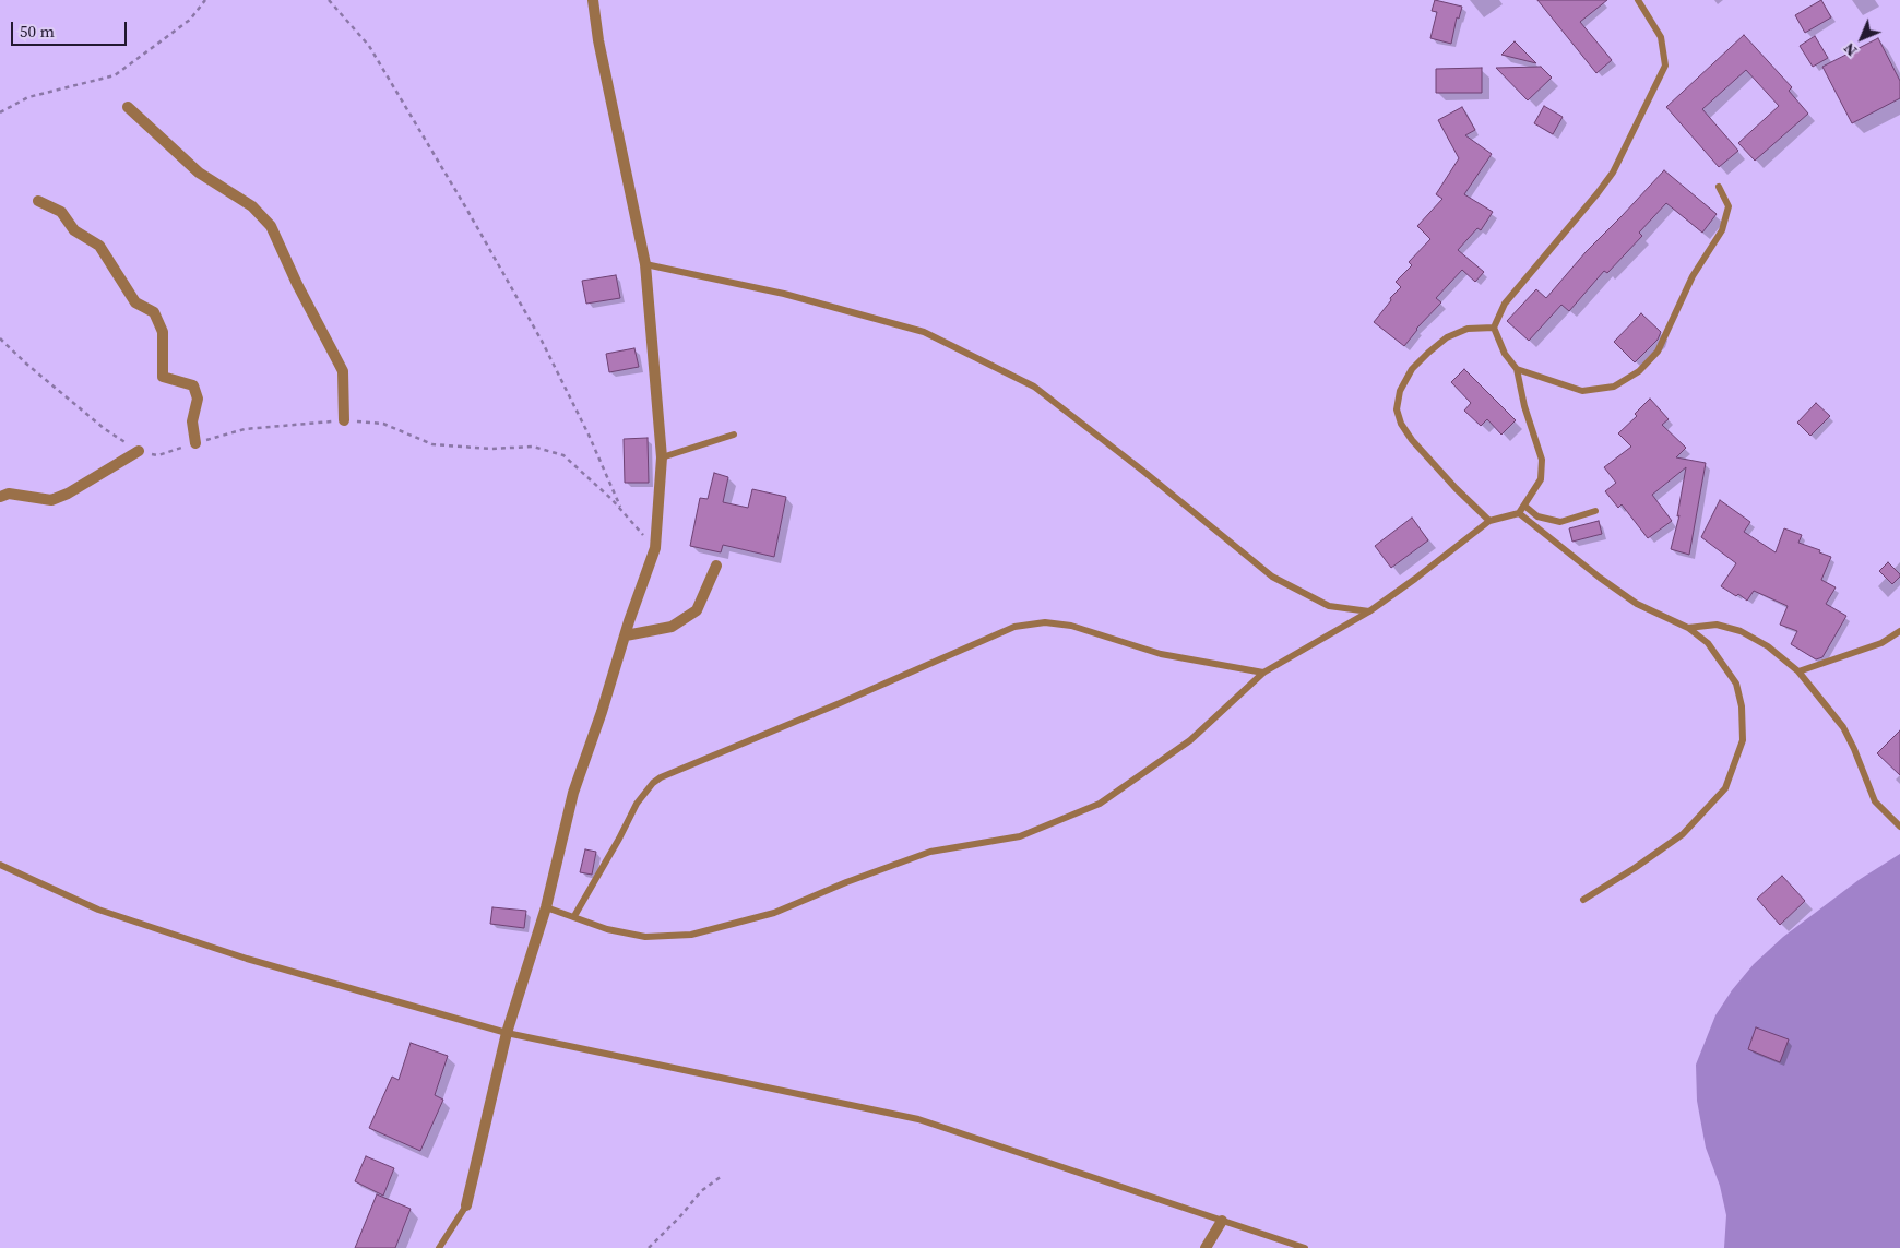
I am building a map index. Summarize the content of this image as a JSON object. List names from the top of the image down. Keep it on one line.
{"scale_bar":"50 m","north":"bottom left"}
